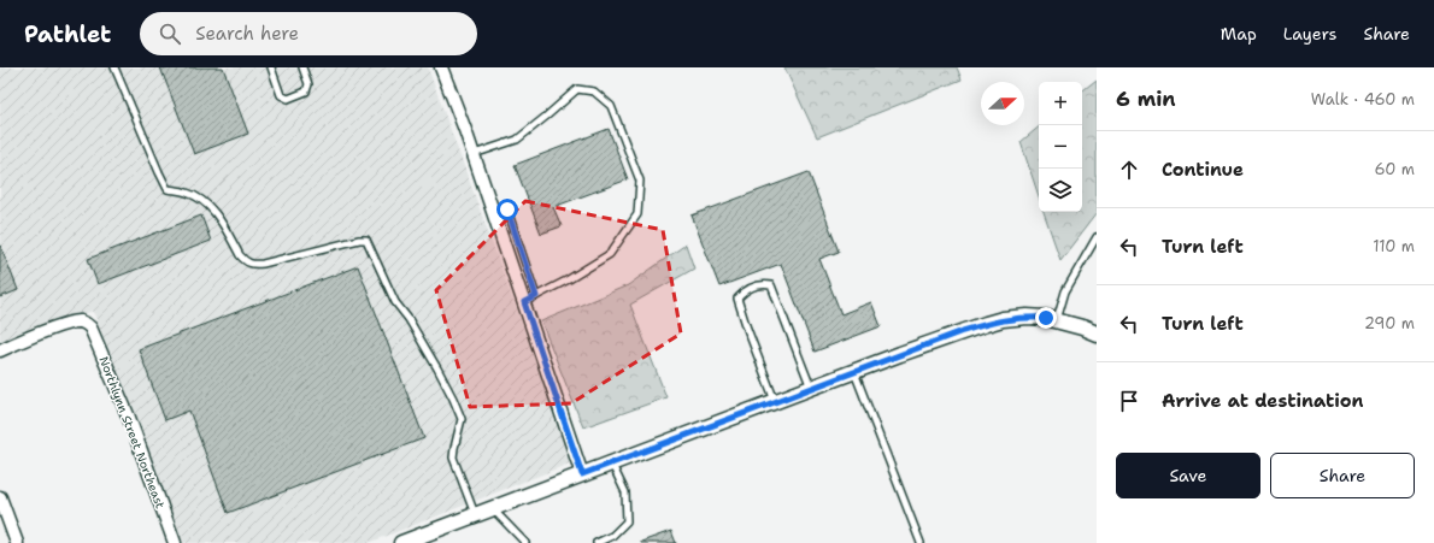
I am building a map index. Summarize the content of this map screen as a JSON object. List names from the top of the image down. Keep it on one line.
{"streets":{"street":["Northlynn Street Northeast"]},"north":"right","page":{"header":"Pathlet","search":"Search here","nav":["Map","Layers","Share"],"heading":["6 min","Walk · 460 m"],"map_buttons":["+","−"],"list":[["Continue","60 m"],["Turn left","110 m"],["Turn left","290 m"],"Arrive at destination"],"buttons":["Save","Share"]}}
